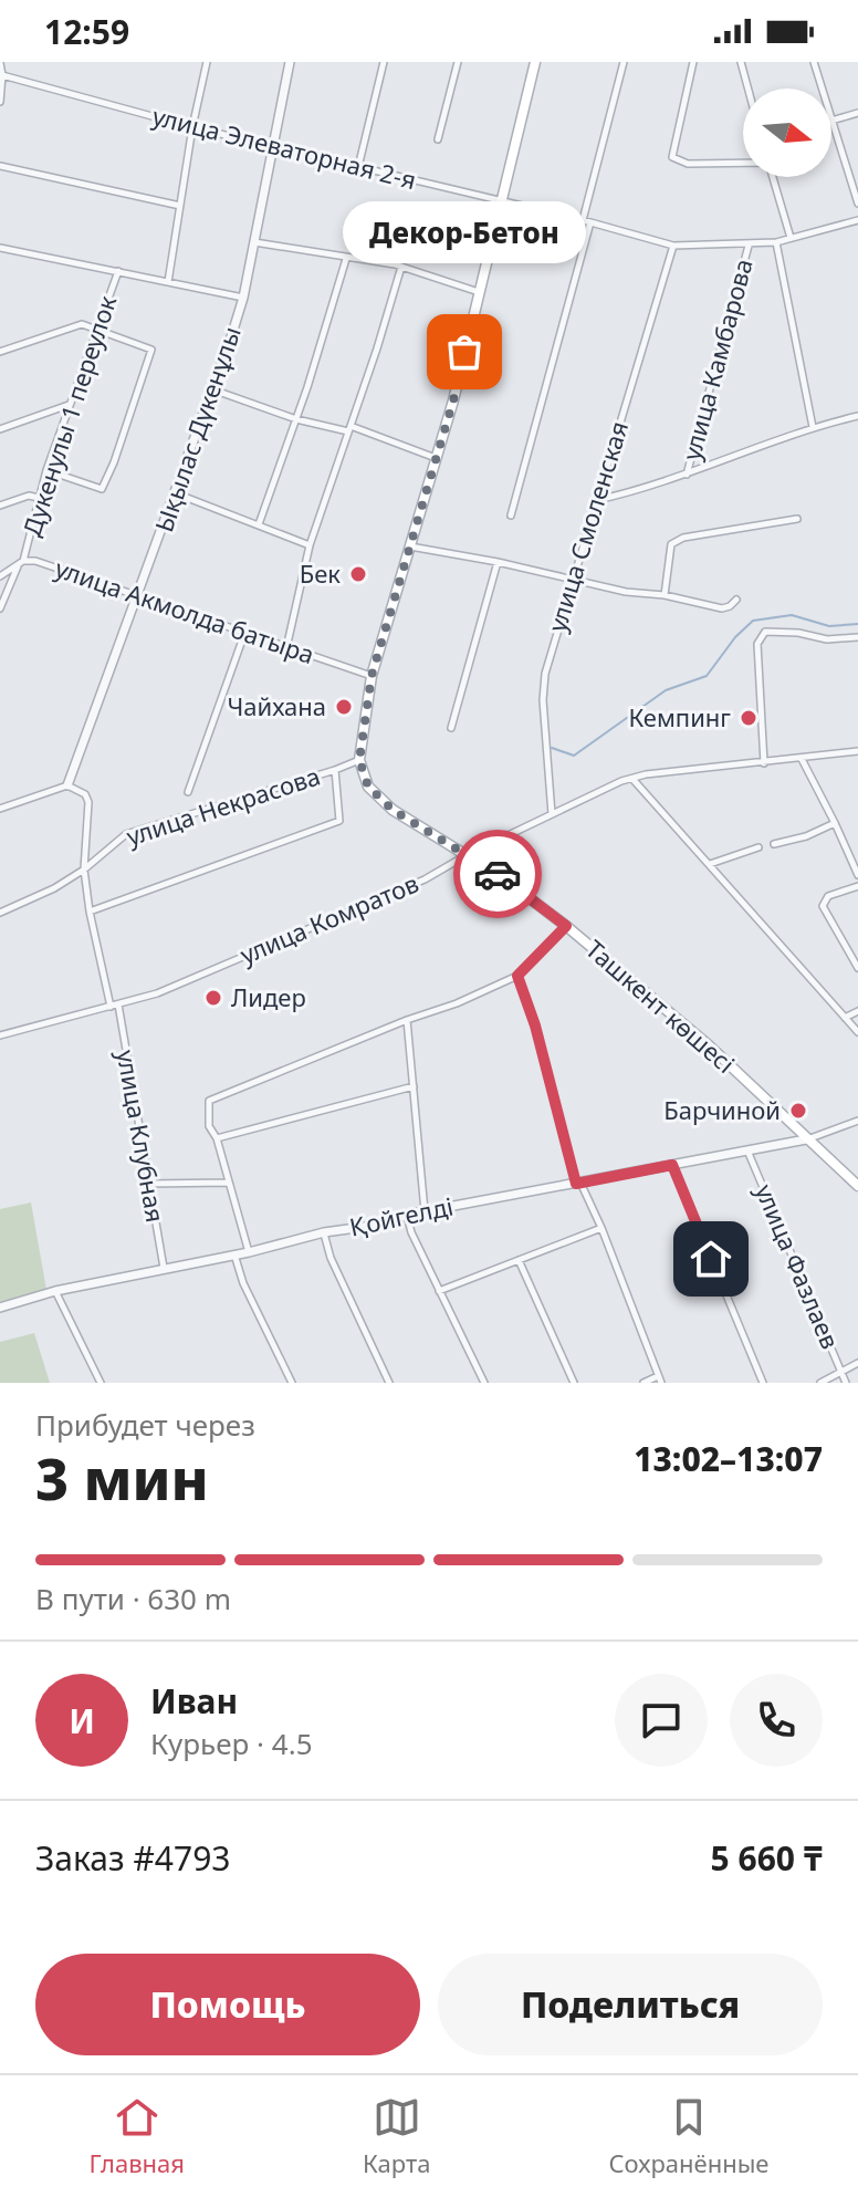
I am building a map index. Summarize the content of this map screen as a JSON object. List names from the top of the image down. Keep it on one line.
{"streets":{"main road":["Ташкент көшесі"],"street":["улица Элеваторная 2-я","улица Камбарова","Дукенулы 1 переулок","Ықылас Дүкенұлы","улица Смоленская","улица Акмолда батыра","улица Некрасова","улица Комратов","улица Клубная","Қойгелді","улица Фазлаев"]},"crossings":[["улица Элеваторная 2-я","улица Камбарова"],["улица Элеваторная 2-я","Ықылас Дүкенұлы"],["улица Элеваторная 2-я","улица Смоленская"],["Дукенулы 1 переулок","улица Акмолда батыра"],["Ықылас Дүкенұлы","улица Акмолда батыра"],["Ықылас Дүкенұлы","улица Клубная"],["улица Смоленская","улица Комратов"],["улица Некрасова","Ташкент көшесі"],["улица Некрасова","улица Клубная"],["улица Комратов","Ташкент көшесі"],["улица Комратов","улица Клубная"],["Ташкент көшесі","Қойгелді"],["улица Клубная","Қойгелді"],["Қойгелді","улица Фазлаев"]],"places":["Декор-Бетон","Бек","Чайхана","Кемпинг","Лидер","Барчиной"],"north":"right","page":{"status":"12:59","bubble":"Декор-Бетон","heading":["3 мин","Прибудет через","13:02–13:07"],"panel":["Иван","Курьер · 4.5","Заказ #4793","5 660 ₸"],"bar":"В пути · 630 m","round":"И","buttons":["Помощь","Поделиться"],"tabs":["Главная","Карта","Сохранённые"]}}
